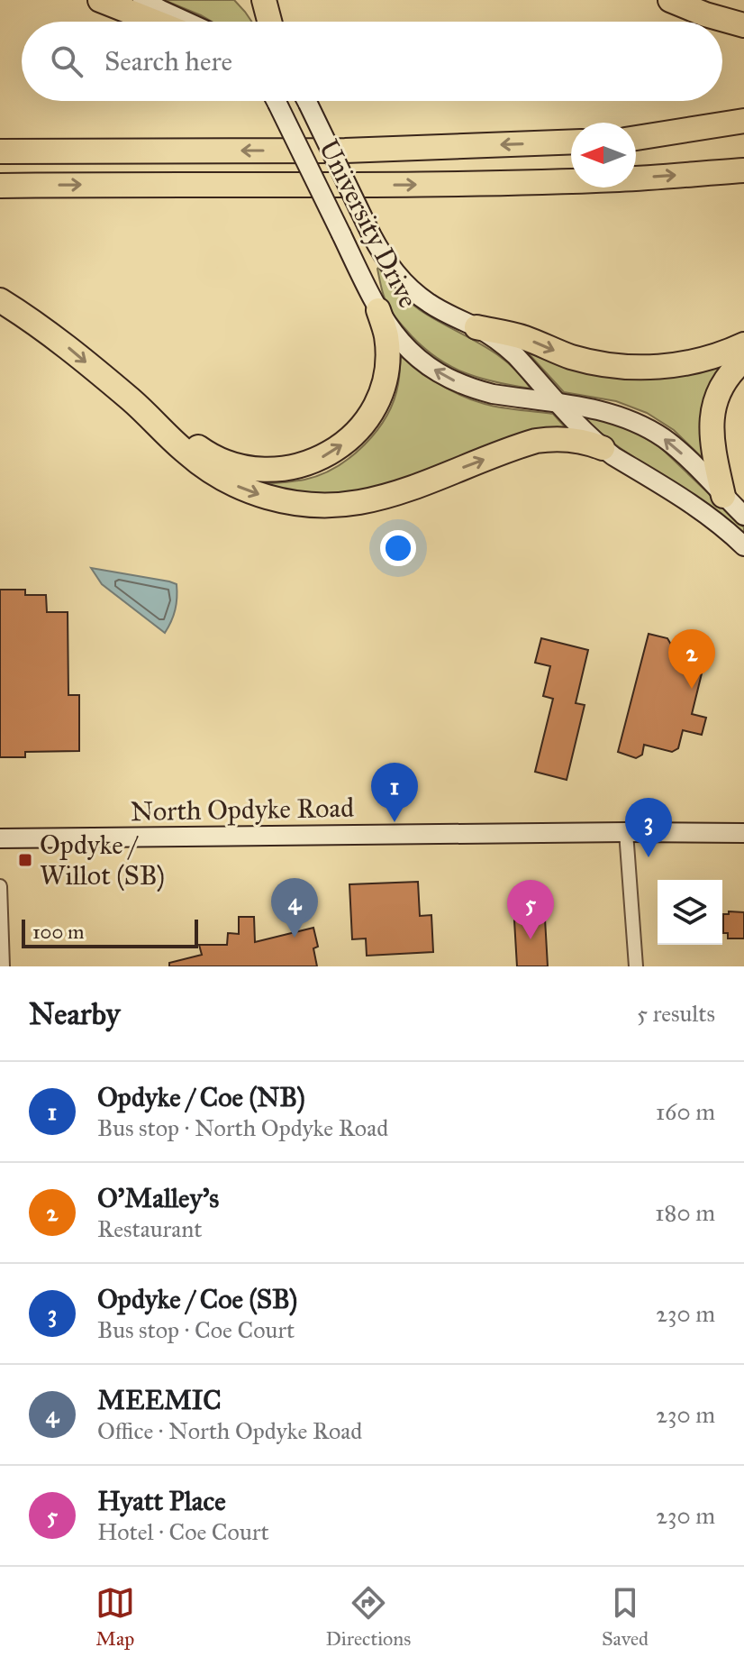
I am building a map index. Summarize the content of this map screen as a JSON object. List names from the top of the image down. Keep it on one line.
{"streets":{"main road":["University Drive","North Opdyke Road"]},"places":{"transit":["Opdyke / Willot (SB)"]},"scale_bar":"100 m","north":"left","page":{"search":"Search here","pins":["2","1","3","4","5"],"scale":"100 m","heading":["Nearby","5 results"],"list":[{"mark":"1","name":"Opdyke / Coe (NB)","note":"Bus stop · North Opdyke Road","value":"160 m"},{"mark":"2","name":"O'Malley's","note":"Restaurant","value":"180 m"},{"mark":"3","name":"Opdyke / Coe (SB)","note":"Bus stop · Coe Court","value":"230 m"},{"mark":"4","name":"MEEMIC","note":"Office · North Opdyke Road","value":"230 m"},{"mark":"5","name":"Hyatt Place","note":"Hotel · Coe Court","value":"230 m"}],"nav":["Map","Directions","Saved"]}}
